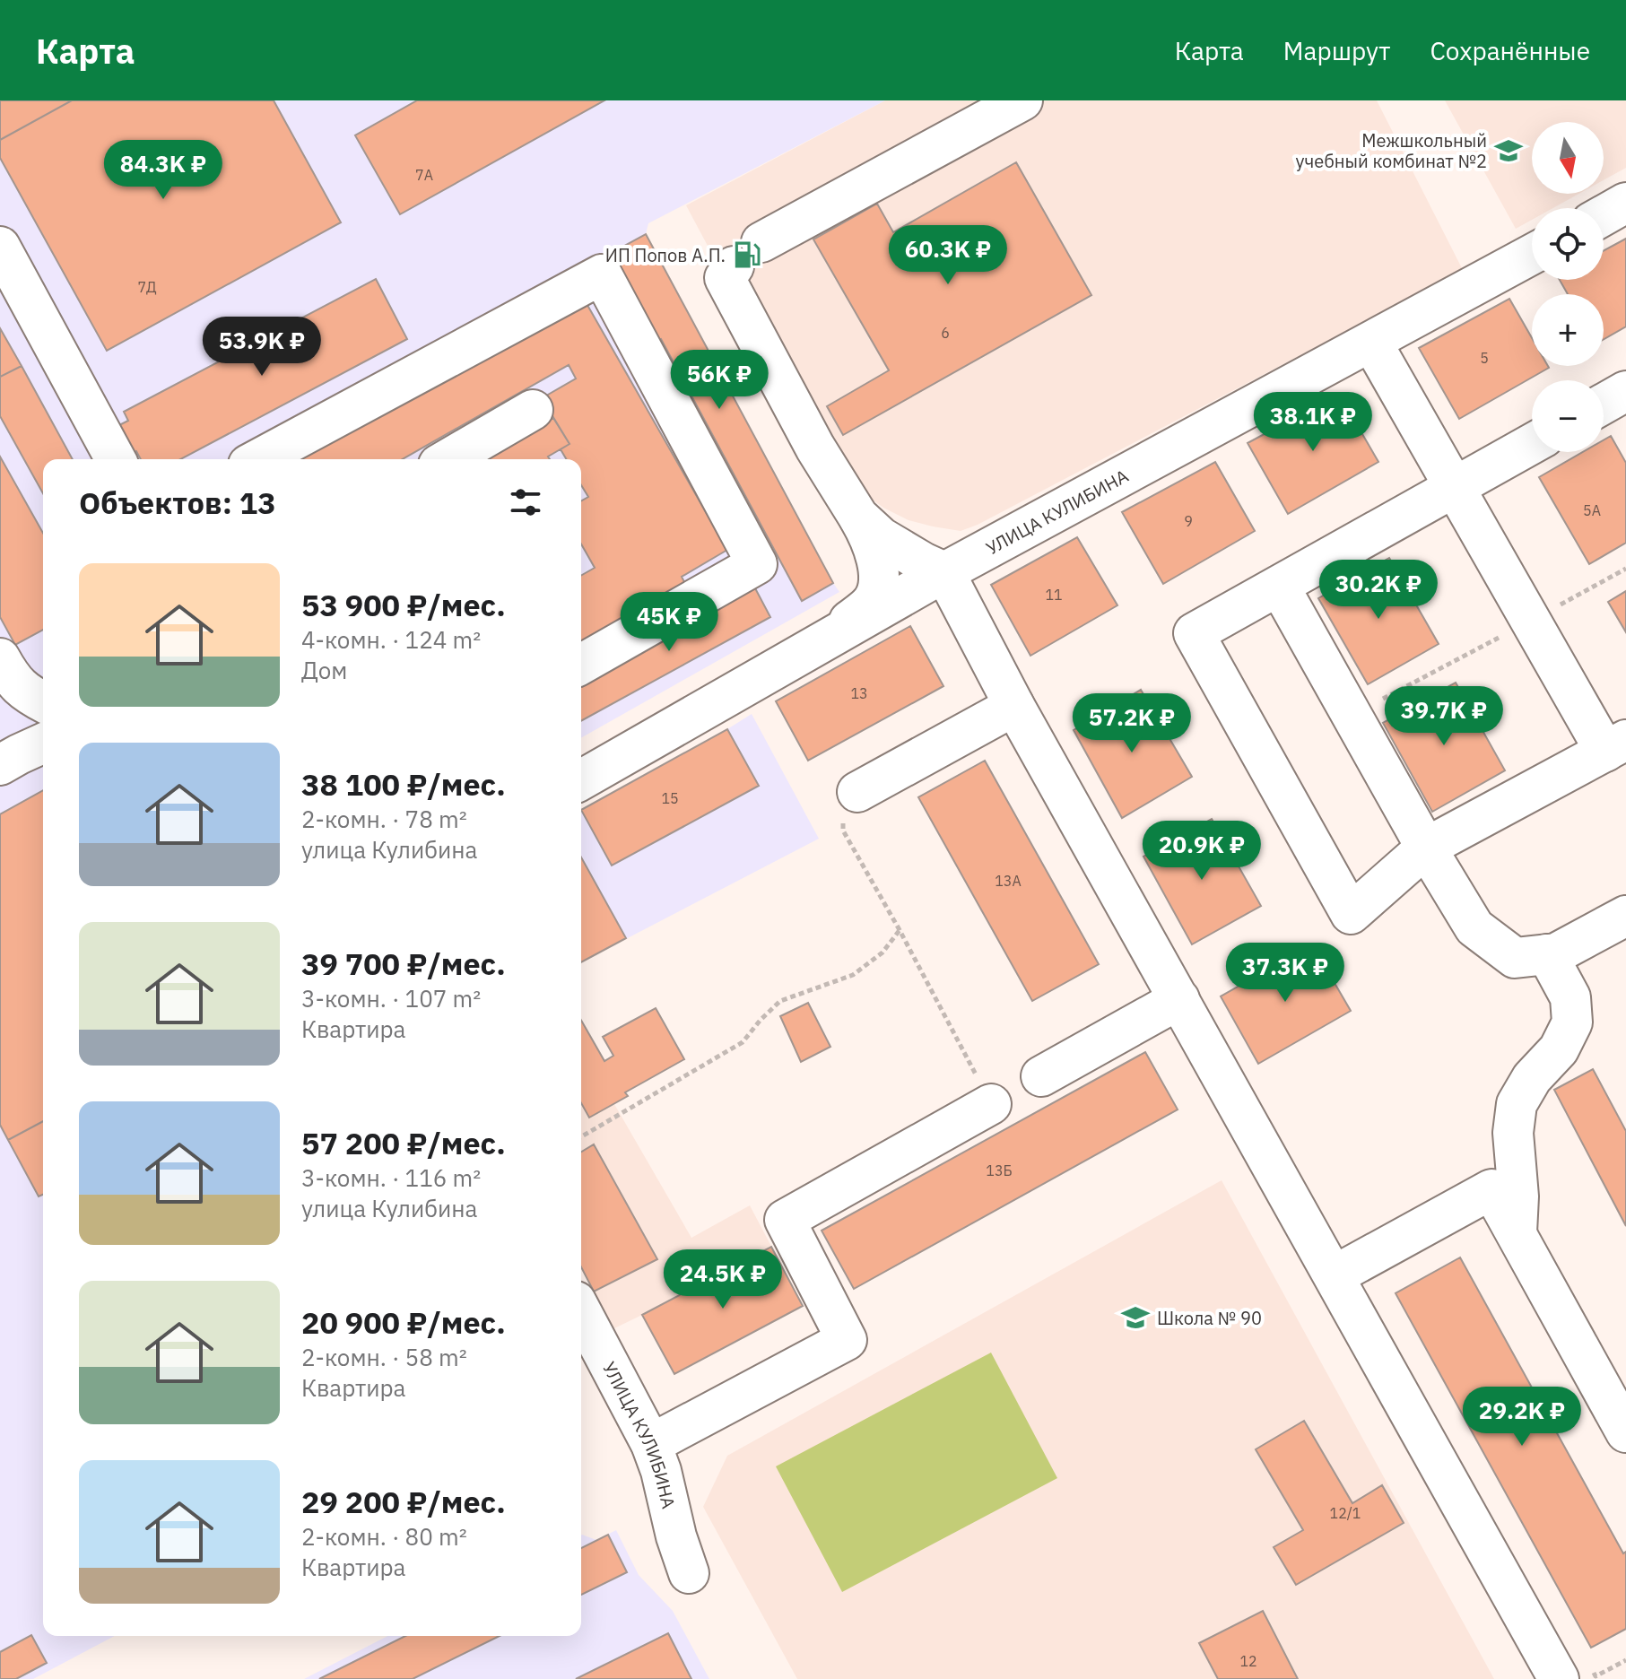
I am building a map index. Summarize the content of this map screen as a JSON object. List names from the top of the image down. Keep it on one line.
{"streets":{"street":["УЛИЦА КУЛИБИНА"]},"places":{"school or university":["Межшкольный учебный комбинат №2","Школа № 90"],"fuel station":["ИП Попов А.П."]},"house_numbers":["7А","7Д","6","5","5А","9","11","13","15","13А","13Б","12/1","12"],"north":"bottom","page":{"header":"Карта","nav":["Карта","Маршрут","Сохранённые"],"map_buttons":["+","−"],"price":["84.3K ₽","60.3K ₽","53.9K ₽","56K ₽","38.1K ₽","30.2K ₽","45K ₽","39.7K ₽","57.2K ₽","20.9K ₽","37.3K ₽","24.5K ₽","29.2K ₽"],"heading":"Объектов: 13","list":[{"name":"53 900 ₽/мес.","note":"4-комн. · 124 m² · Дом"},{"name":"38 100 ₽/мес.","note":"2-комн. · 78 m² · улица Кулибина"},{"name":"39 700 ₽/мес.","note":"3-комн. · 107 m² · Квартира"},{"name":"57 200 ₽/мес.","note":"3-комн. · 116 m² · улица Кулибина"},{"name":"20 900 ₽/мес.","note":"2-комн. · 58 m² · Квартира"},{"name":"29 200 ₽/мес.","note":"2-комн. · 80 m² · Квартира"}]}}
